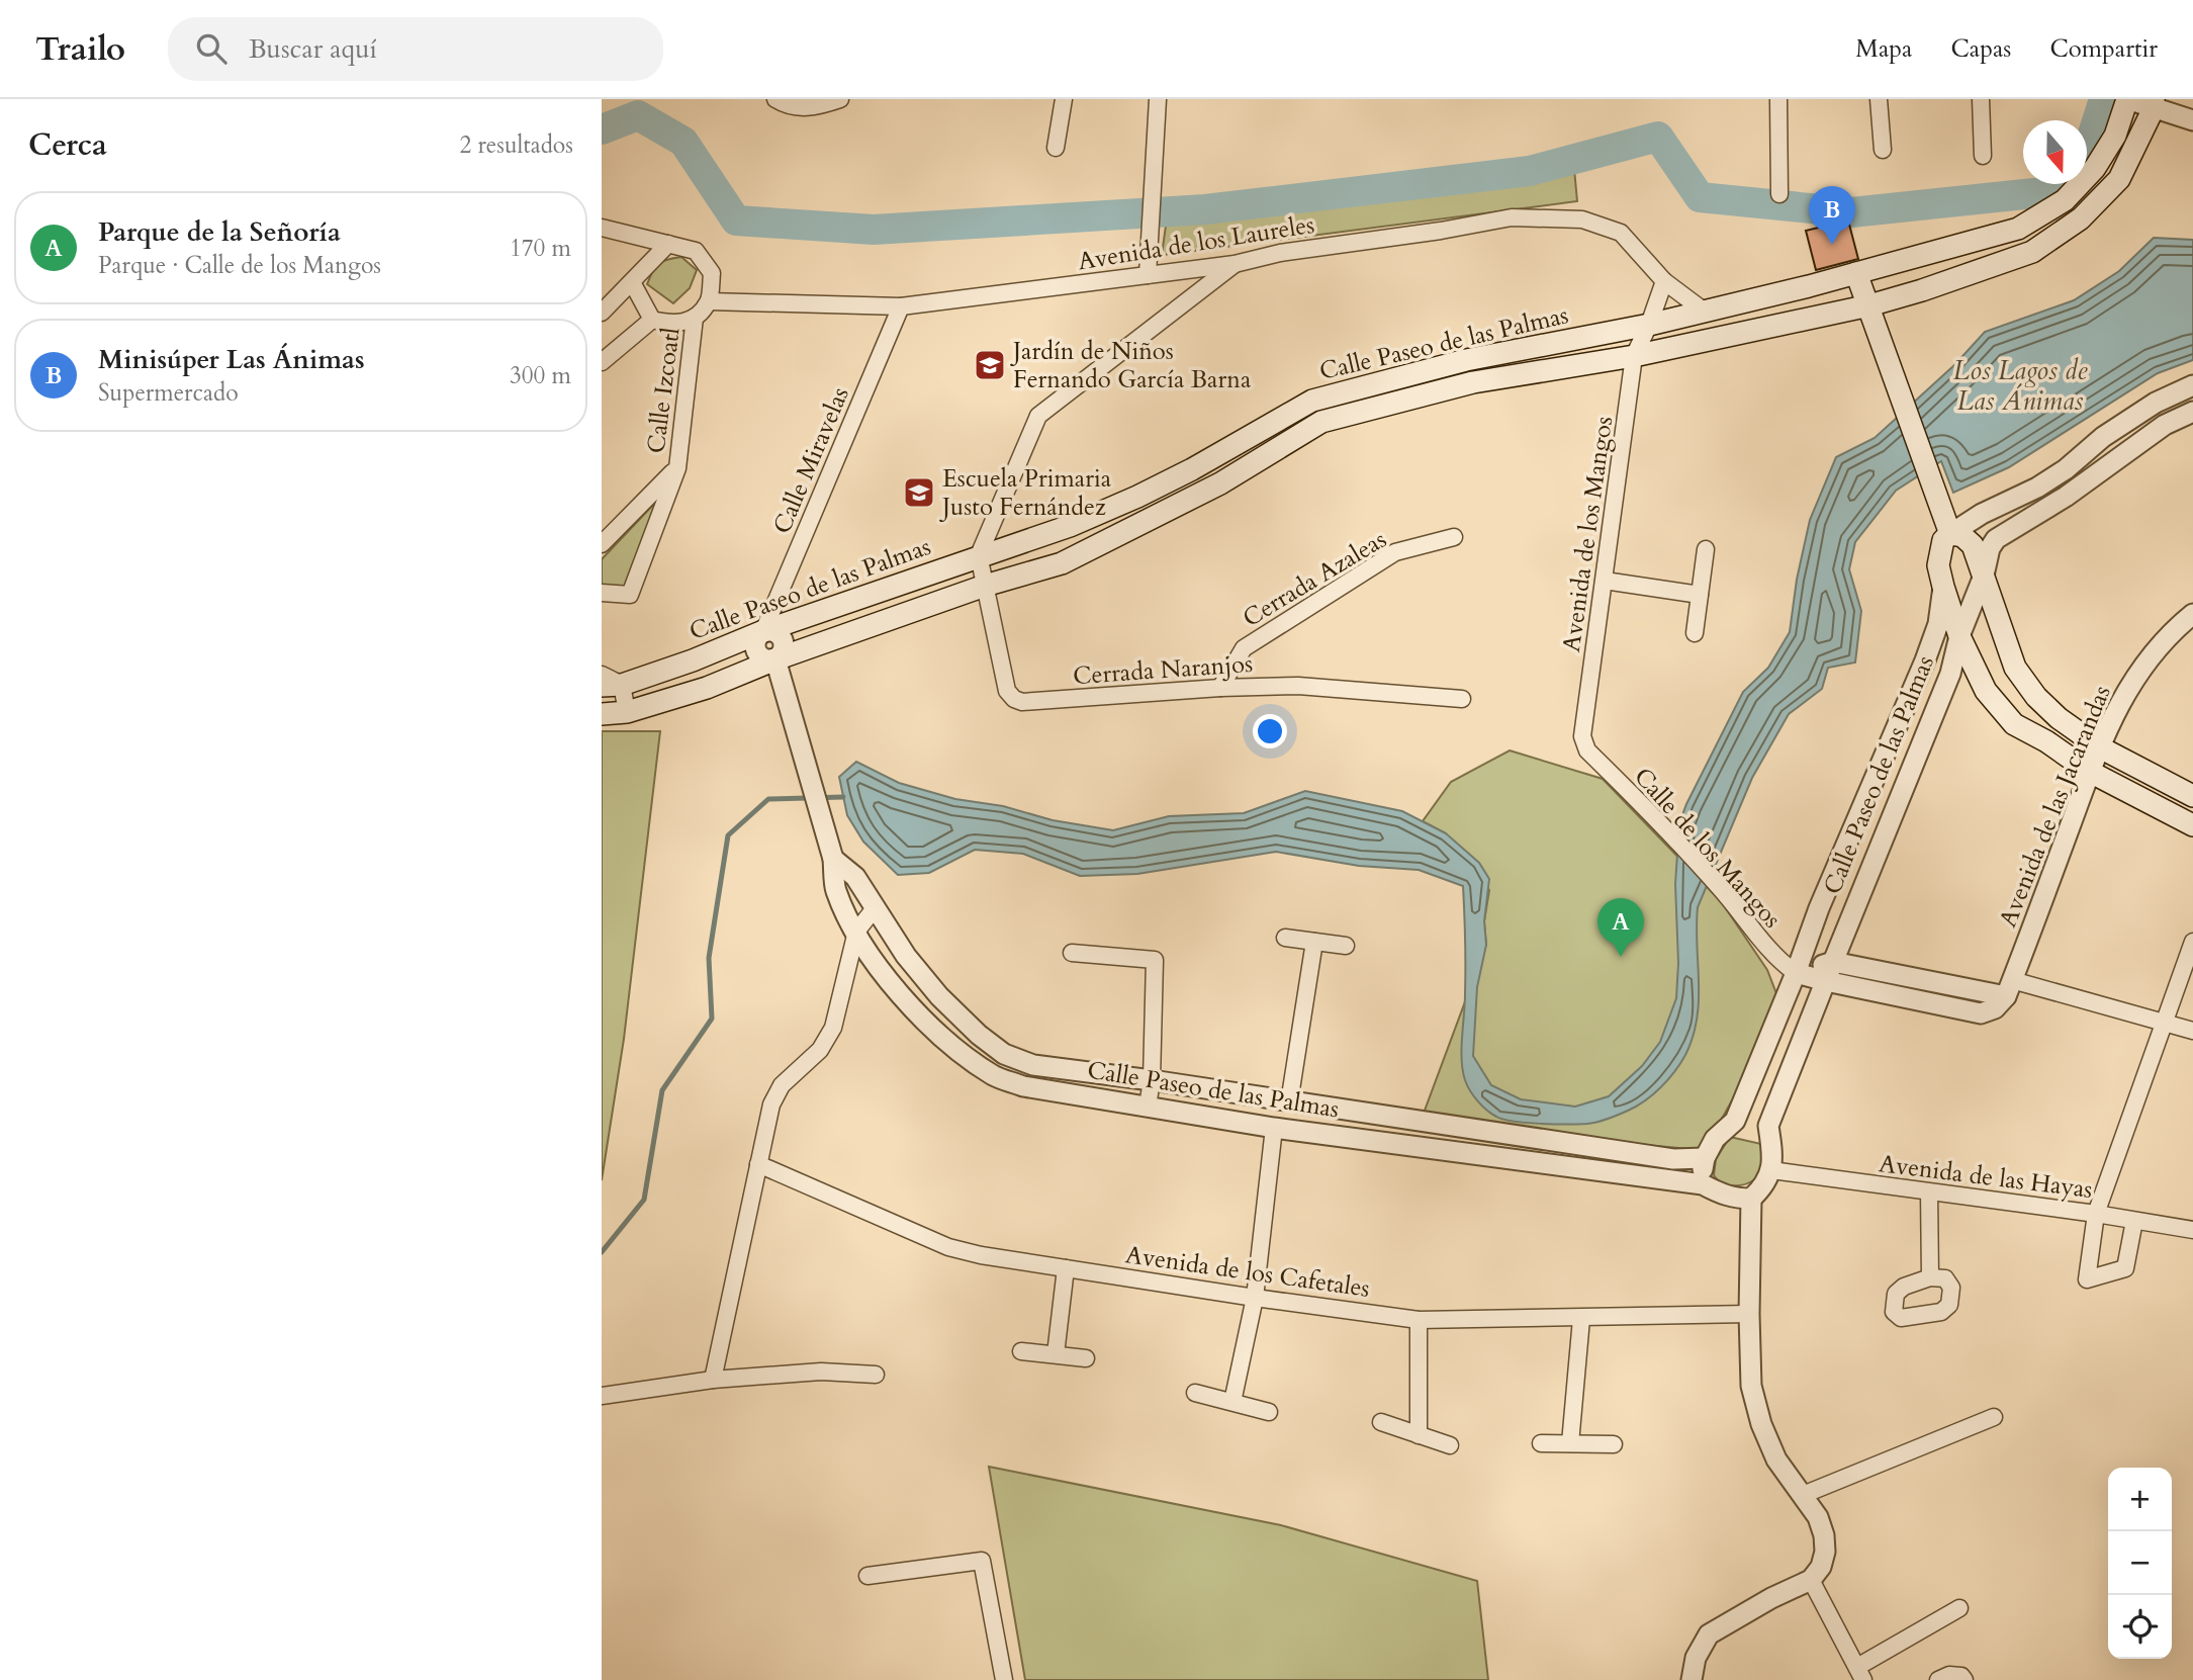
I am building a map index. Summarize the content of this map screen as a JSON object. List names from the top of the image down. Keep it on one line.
{"streets":{"main road":["Calle Paseo de las Palmas"],"street":["Avenida de los Laureles","Calle Izcoatl","Calle Miravelas","Avenida de los Mangos","Cerrada Azaleas","Cerrada Naranjos","Avenida de las Jacarandas","Calle de los Mangos","Avenida de las Hayas","Avenida de los Cafetales"]},"crossings":[["Avenida de los Laureles","Calle Paseo de las Palmas"],["Avenida de los Laureles","Calle Izcoatl"],["Avenida de los Laureles","Calle Miravelas"],["Calle Paseo de las Palmas","Calle Miravelas"],["Calle Paseo de las Palmas","Avenida de los Mangos"],["Calle Paseo de las Palmas","Cerrada Naranjos"],["Calle Paseo de las Palmas","Calle de los Mangos"],["Calle Paseo de las Palmas","Avenida de las Hayas"],["Avenida de los Mangos","Calle de los Mangos"],["Cerrada Azaleas","Cerrada Naranjos"]],"water":["Los Lagos de Las Ánimas"],"places":{"school or university":["Jardín de Niños Fernando García Barna","Escuela Primaria Justo Fernández"]},"north":"bottom","page":{"header":"Trailo","search":"Buscar aquí","nav":["Mapa","Capas","Compartir"],"heading":["Cerca","2 resultados"],"pins":["B","A"],"list":[{"mark":"A","name":"Parque de la Señoría","note":"Parque · Calle de los Mangos","value":"170 m"},{"mark":"B","name":"Minisúper Las Ánimas","note":"Supermercado","value":"300 m"}],"map_buttons":["+","−"]}}
